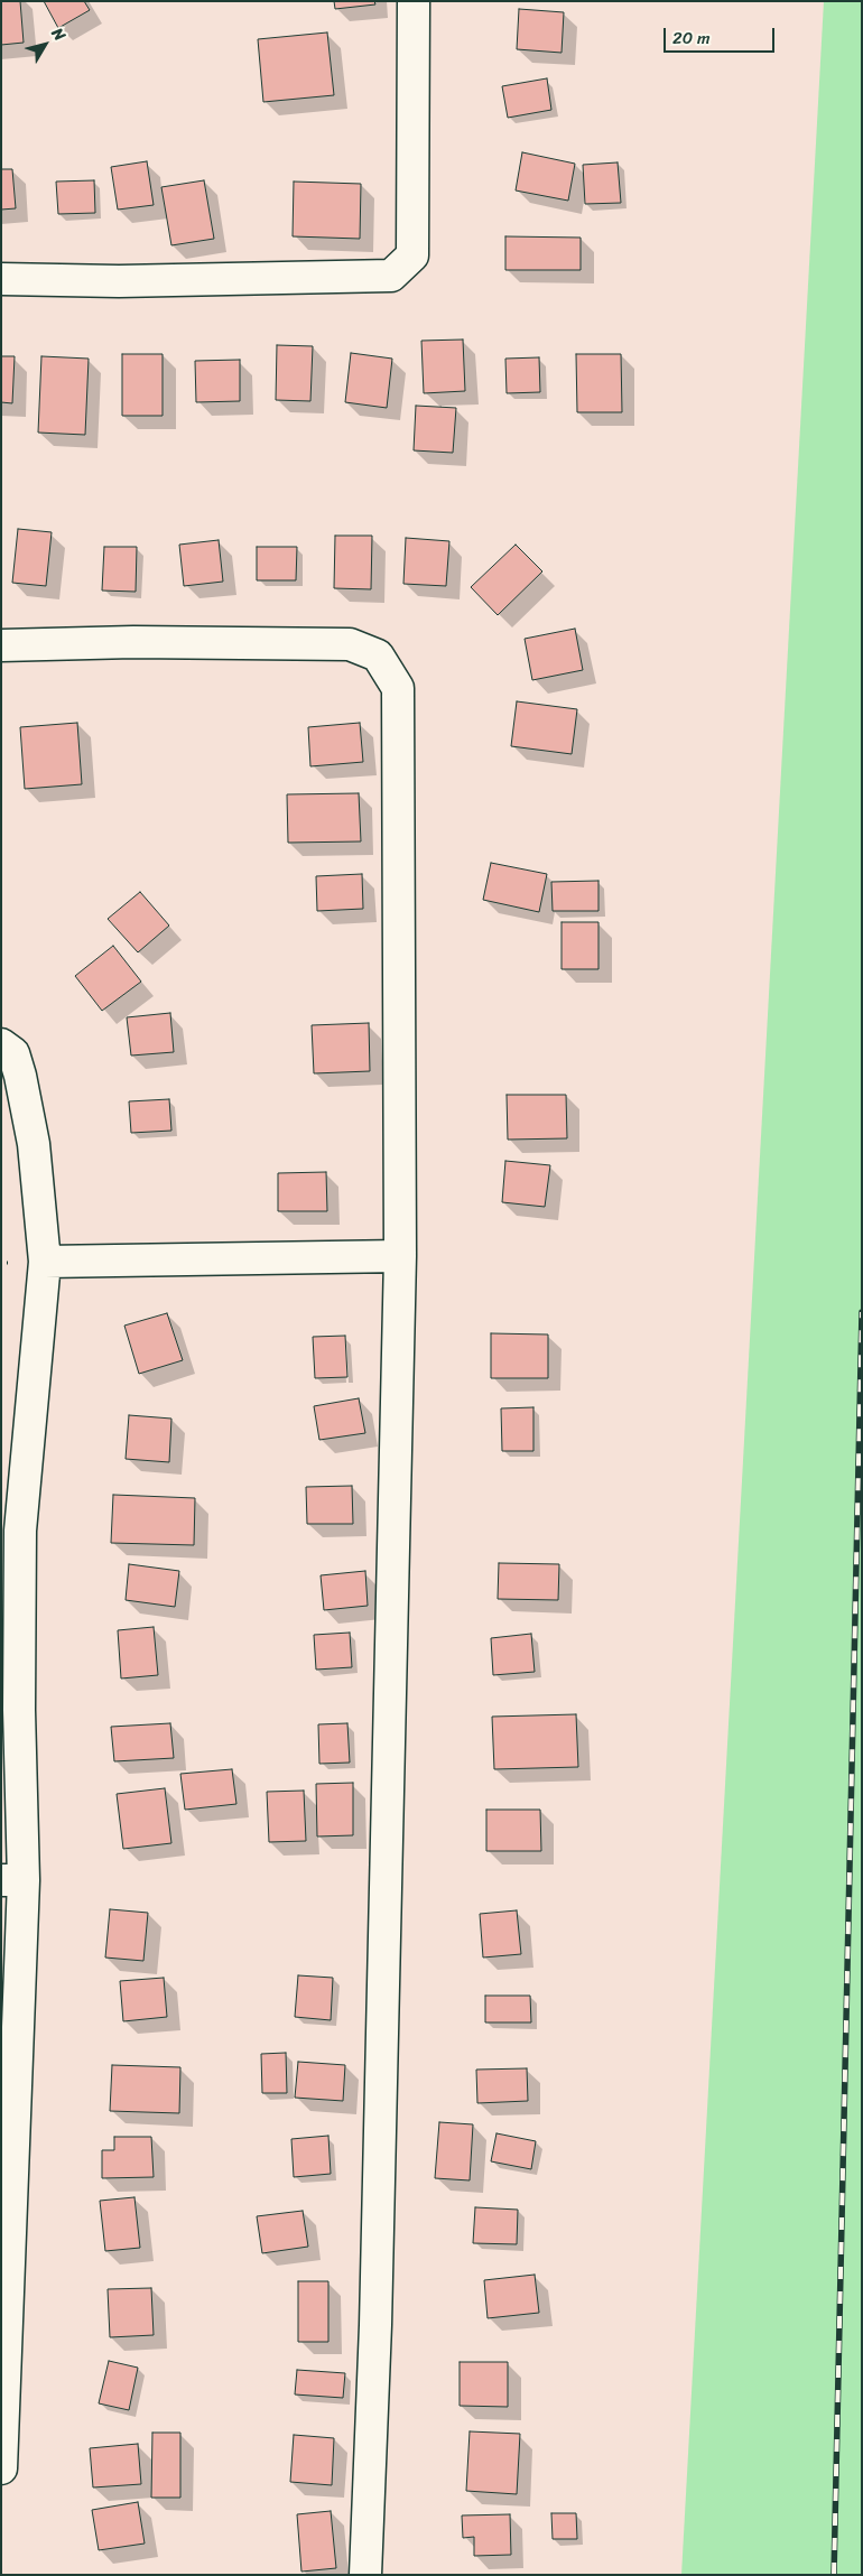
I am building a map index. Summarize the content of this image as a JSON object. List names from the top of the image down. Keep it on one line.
{"scale_bar":"20 m","north":"top right"}
